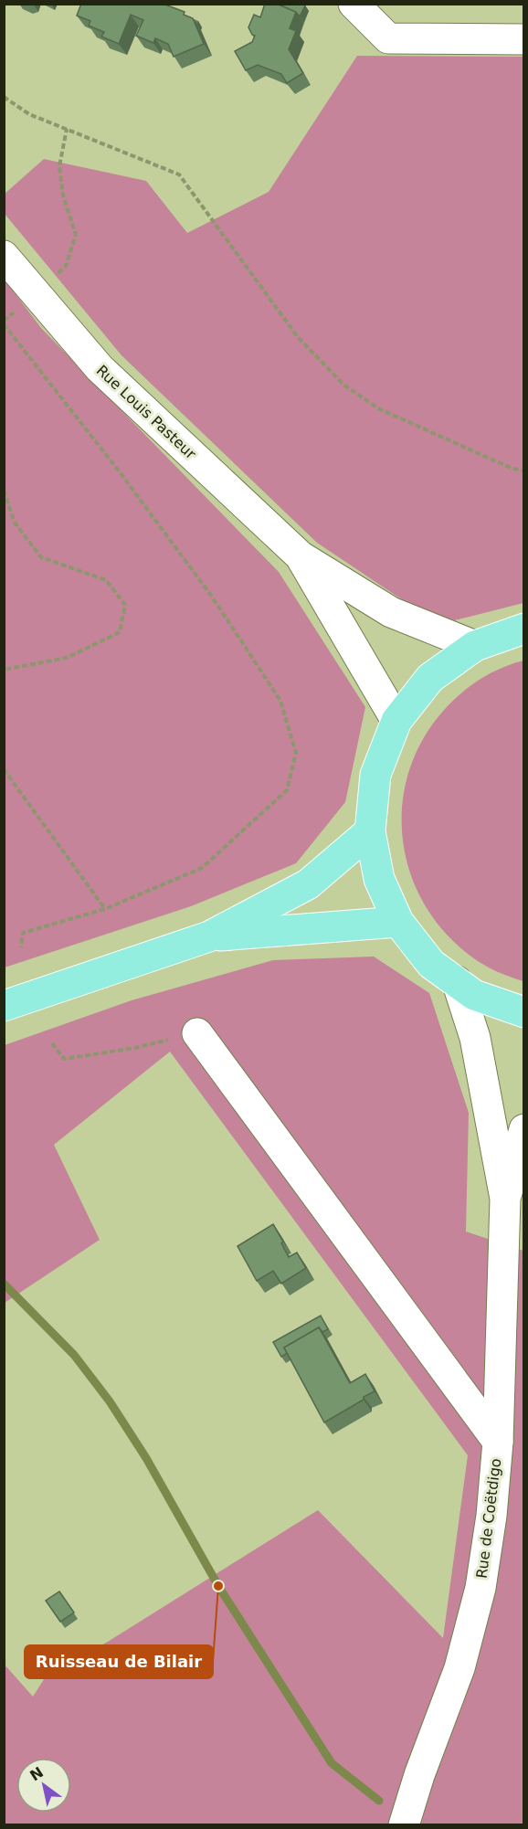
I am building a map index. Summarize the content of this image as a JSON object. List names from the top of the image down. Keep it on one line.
{"streets":{"street":["Rue Louis Pasteur","Rue de Coëtdigo"]},"places":["Ruisseau de Bilair"],"north":"top left"}
